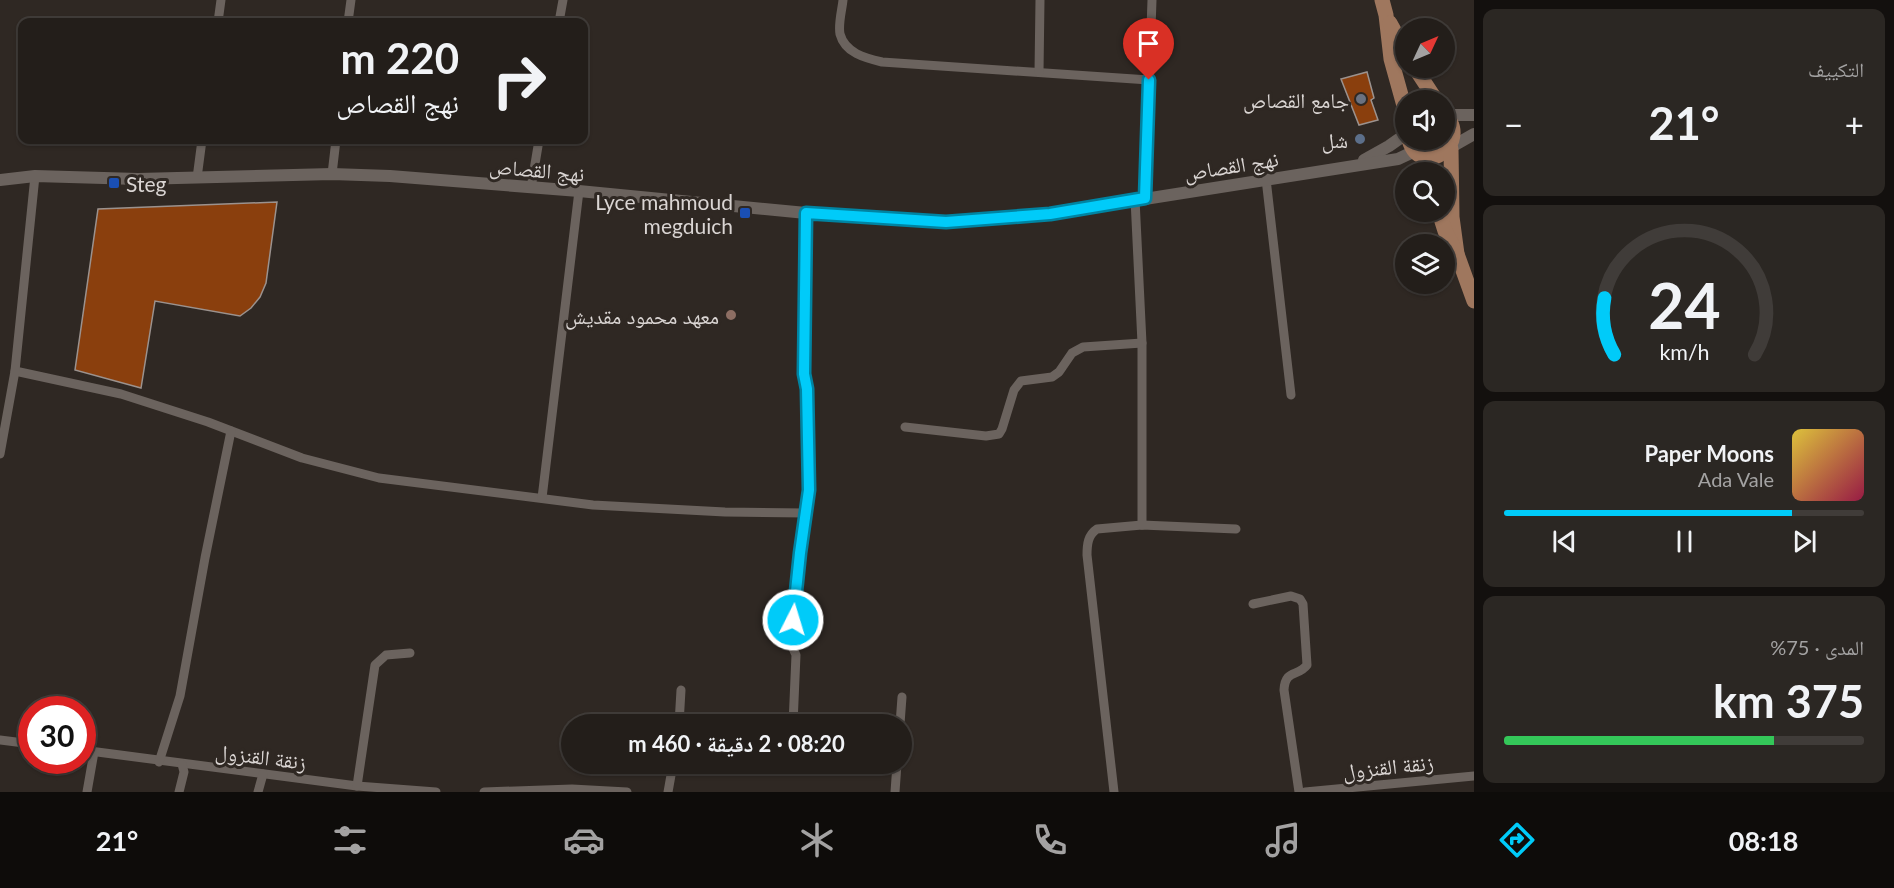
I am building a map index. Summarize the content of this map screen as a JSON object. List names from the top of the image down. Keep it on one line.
{"streets":{"street":["نهج القصاص","زنقة القنزول"]},"places":{"other":["جامع القصاص","شل","معهد محمود مقديش"],"transit":["Steg","Lyce mahmoud megduich"]},"north":"top right","page":{"tile":["التكييف",["المدى · 75%","375 km"]],"turn":["220 m","نهج القصاص"],"heat":["−","21°","+"],"song":["Paper Moons","Ada Vale"],"limit":"30","trip":"08:20 · 2 دقيقة · 460 m","tabs":["08:18","21°"],"gauge":["24","km/h"]}}
